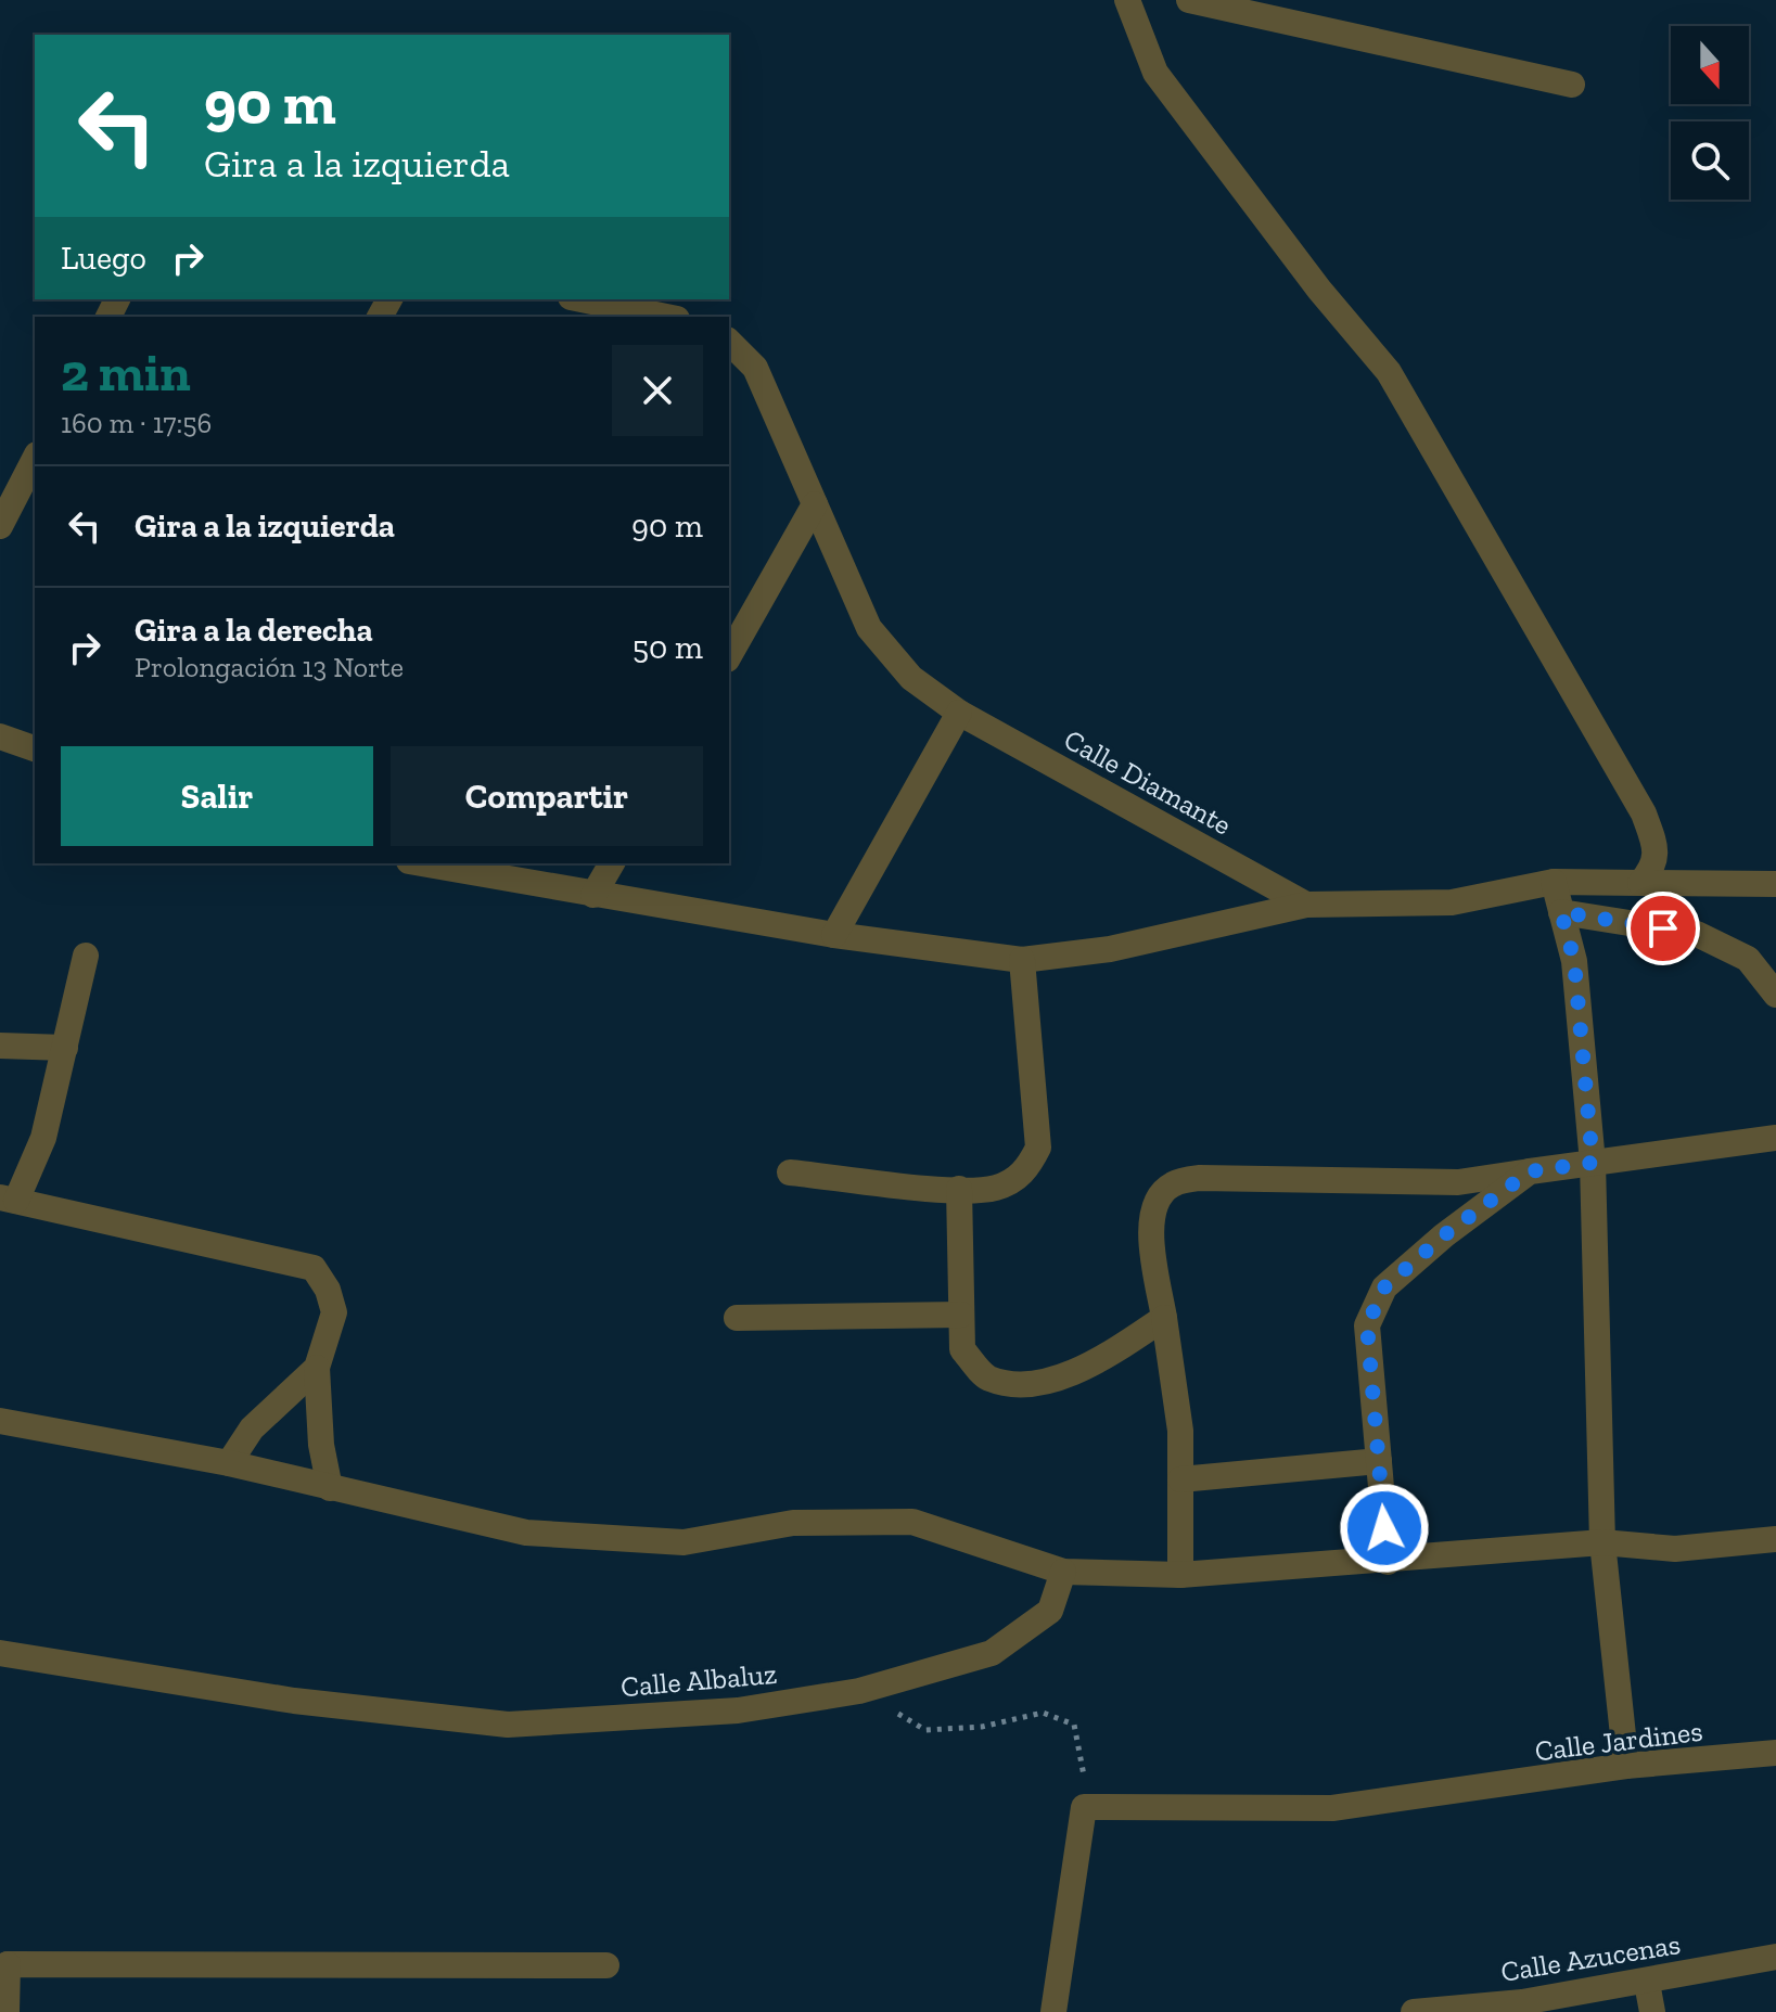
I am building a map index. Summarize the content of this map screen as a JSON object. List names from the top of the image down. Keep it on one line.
{"streets":{"street":["Calle Diamante","Calle Albaluz","Calle Jardines","Calle Azucenas"]},"north":"bottom","page":{"turn":["90 m","Gira a la izquierda"],"then":"Luego","heading":["2 min","160 m · 17:56"],"list":[{"name":"Gira a la izquierda","value":"90 m"},{"name":"Gira a la derecha","note":"Prolongación 13 Norte","value":"50 m"}],"buttons":["Salir","Compartir"]}}
